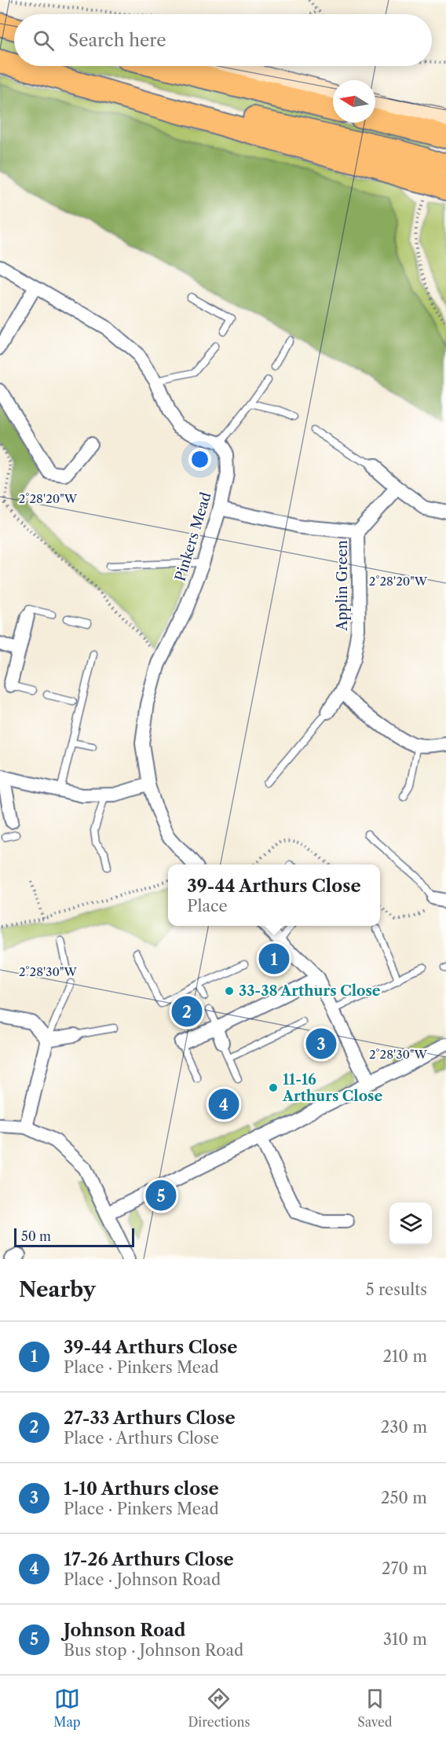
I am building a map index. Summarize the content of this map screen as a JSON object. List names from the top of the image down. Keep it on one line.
{"streets":{"street":["Pinkers Mead","Applin Green"]},"crossings":[["Pinkers Mead","Applin Green"]],"places":["33-38 Arthurs Close","11-16 Arthurs Close"],"scale_bar":"50 m","north":"left","page":{"search":"Search here","popup":["39-44 Arthurs Close","Place"],"pins":["1","2","3","4","5"],"scale":"50 m","heading":["Nearby","5 results"],"list":[{"mark":"1","name":"39-44 Arthurs Close","note":"Place · Pinkers Mead","value":"210 m"},{"mark":"2","name":"27-33 Arthurs Close","note":"Place · Arthurs Close","value":"230 m"},{"mark":"3","name":"1-10 Arthurs close","note":"Place · Pinkers Mead","value":"250 m"},{"mark":"4","name":"17-26 Arthurs Close","note":"Place · Johnson Road","value":"270 m"},{"mark":"5","name":"Johnson Road","note":"Bus stop · Johnson Road","value":"310 m"}],"nav":["Map","Directions","Saved"]},"coordinates":["2°28'20\"W","2°28'30\"W"]}
